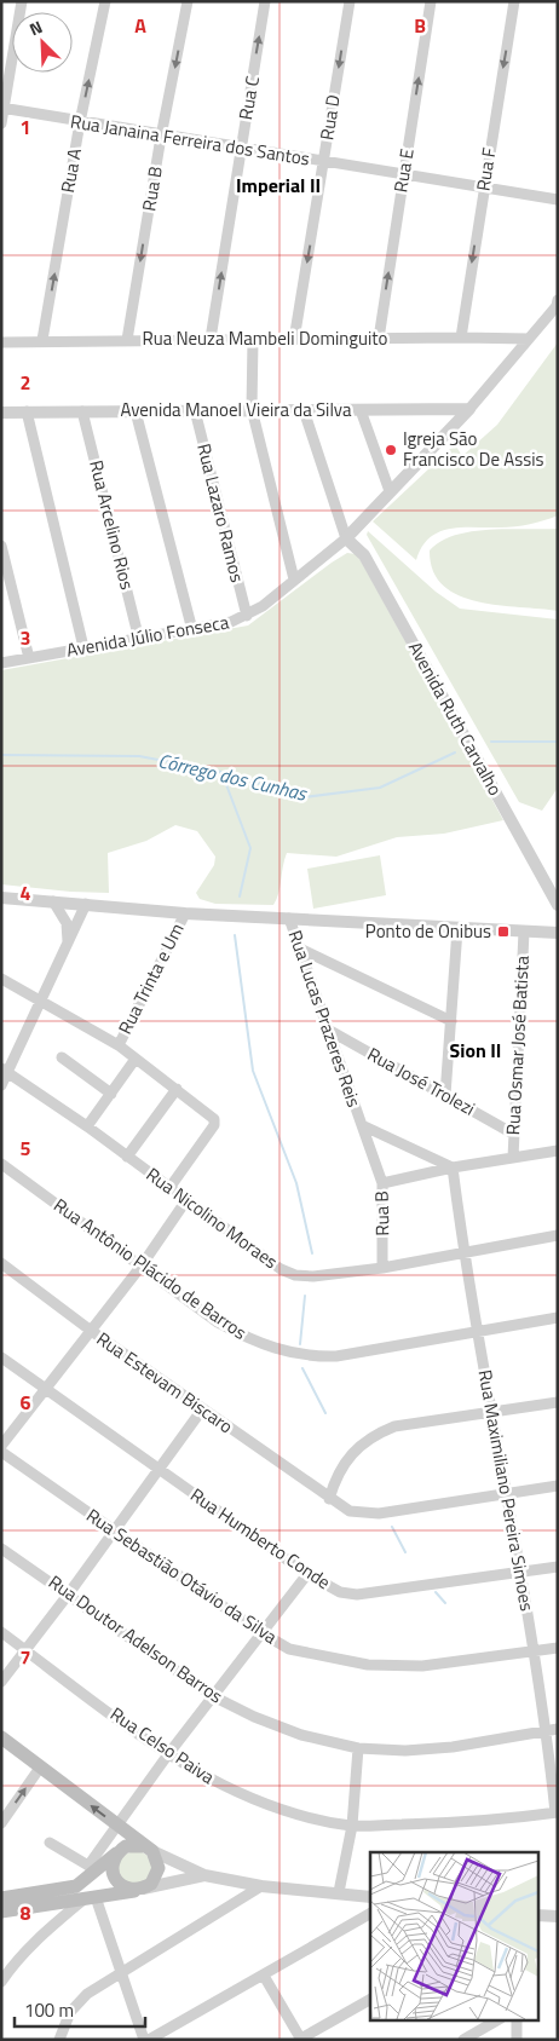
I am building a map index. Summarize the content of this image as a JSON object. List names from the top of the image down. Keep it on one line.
{"streets":{"street":["Rua C","Rua D","Rua Janaina Ferreira dos Santos","Rua F","Rua A","Rua E","Rua B","Rua Neuza Mambeli Dominguito","Avenida Manoel Vieira da Silva","Rua Lazaro Ramos","Rua Arcelino Rios","Avenida Júlio Fonseca","Avenida Ruth Carvalho","Rua Trinta e Um","Rua Lucas Prazeres Reis","Rua Osmar José Batista","Rua José Trolezi","Rua Nicolino Moraes","Rua Antônio Plácido de Barros","Rua Estevam Biscaro","Rua Maximiliano Pereira Simoes","Rua Humberto Conde","Rua Sebastião Otávio da Silva","Rua Doutor Adelson Barros","Rua Celso Paiva"]},"crossings":[["Rua C","Rua Janaina Ferreira dos Santos"],["Rua C","Rua Neuza Mambeli Dominguito"],["Rua D","Rua Janaina Ferreira dos Santos"],["Rua D","Rua Neuza Mambeli Dominguito"],["Rua Janaina Ferreira dos Santos","Rua F"],["Rua Janaina Ferreira dos Santos","Rua A"],["Rua Janaina Ferreira dos Santos","Rua E"],["Rua Janaina Ferreira dos Santos","Rua B"],["Rua F","Rua Neuza Mambeli Dominguito"],["Rua A","Rua Neuza Mambeli Dominguito"],["Rua E","Rua Neuza Mambeli Dominguito"],["Rua B","Rua Neuza Mambeli Dominguito"],["Rua B","Rua Lucas Prazeres Reis"],["Rua B","Rua Nicolino Moraes"],["Rua Neuza Mambeli Dominguito","Avenida Júlio Fonseca"],["Avenida Manoel Vieira da Silva","Rua Lazaro Ramos"],["Avenida Manoel Vieira da Silva","Rua Arcelino Rios"],["Avenida Manoel Vieira da Silva","Avenida Júlio Fonseca"],["Rua Lazaro Ramos","Avenida Júlio Fonseca"],["Rua Arcelino Rios","Avenida Júlio Fonseca"],["Avenida Júlio Fonseca","Avenida Ruth Carvalho"],["Rua Lucas Prazeres Reis","Rua José Trolezi"],["Rua Lucas Prazeres Reis","Rua Maximiliano Pereira Simoes"],["Rua Osmar José Batista","Rua José Trolezi"],["Rua Nicolino Moraes","Rua Maximiliano Pereira Simoes"],["Rua Antônio Plácido de Barros","Rua Maximiliano Pereira Simoes"],["Rua Estevam Biscaro","Rua Maximiliano Pereira Simoes"],["Rua Maximiliano Pereira Simoes","Rua Humberto Conde"],["Rua Maximiliano Pereira Simoes","Rua Sebastião Otávio da Silva"],["Rua Maximiliano Pereira Simoes","Rua Doutor Adelson Barros"],["Rua Maximiliano Pereira Simoes","Rua Celso Paiva"]],"one_way":["Rua C","Rua D","Rua F","Rua E","Rua B"],"districts":["Imperial II","Sion II"],"water":["Córrego dos Cunhas"],"places":{"other":["Igreja São Francisco De Assis"],"transit":["Ponto de Onibus"]},"scale_bar":"100 m","north":"top left","grid":{"columns":["A","B"],"rows":["1","2","3","4","5","6","7","8"]}}
